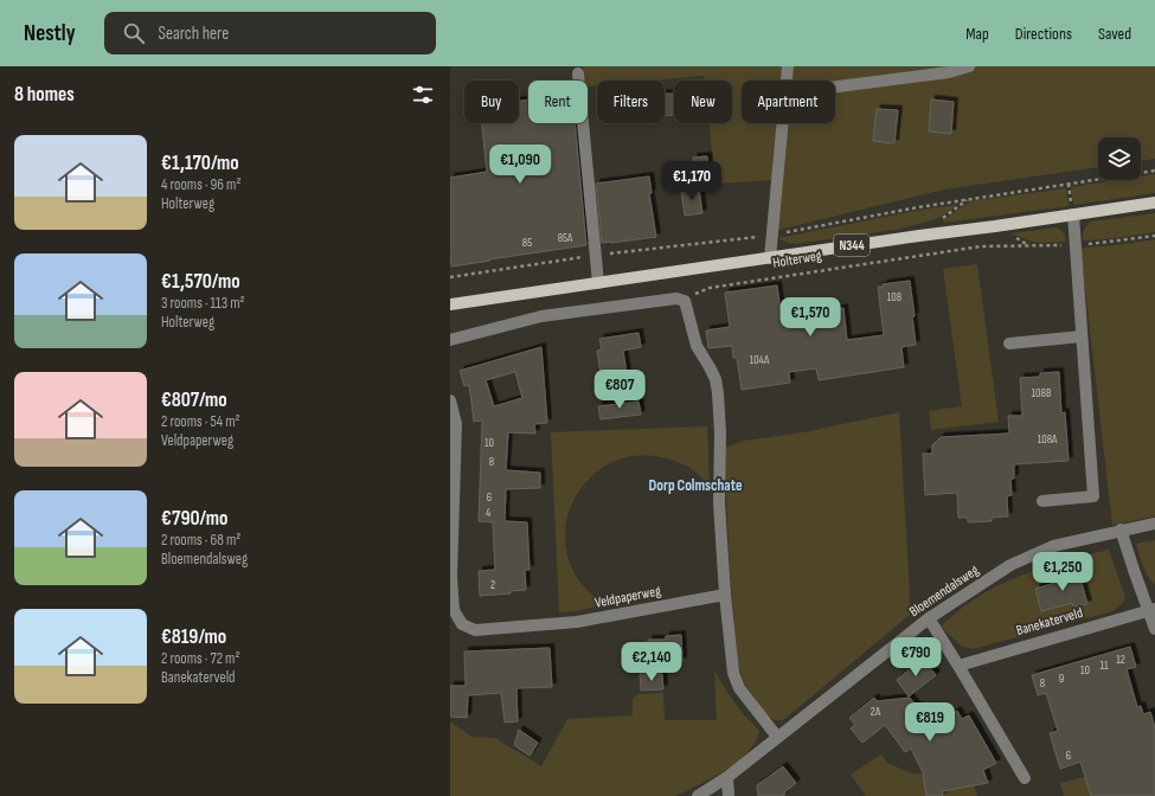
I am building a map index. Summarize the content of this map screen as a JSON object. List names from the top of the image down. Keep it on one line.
{"streets":{"main road":["N344","Holterweg"],"street":["Bloemendalsweg","Veldpaperweg","Banekaterveld"]},"districts":["Dorp Colmschate"],"house_numbers":["85A","85","108","104A","108B","108A","10","8","6","4","2","12","11","10","9","8","2A","6"],"page":{"header":"Nestly","search":"Search here","nav":["Map","Directions","Saved"],"heading":"8 homes","chip":["Buy","Rent","Filters","New","Apartment"],"list":[{"name":"€1,170/mo","note":"4 rooms · 96 m² · Holterweg"},{"name":"€1,570/mo","note":"3 rooms · 113 m² · Holterweg"},{"name":"€807/mo","note":"2 rooms · 54 m² · Veldpaperweg"},{"name":"€790/mo","note":"2 rooms · 68 m² · Bloemendalsweg"},{"name":"€819/mo","note":"2 rooms · 72 m² · Banekaterveld"}],"price":["€1,090","€1,170","€1,570","€807","€1,250","€790","€2,140","€819"]}}
